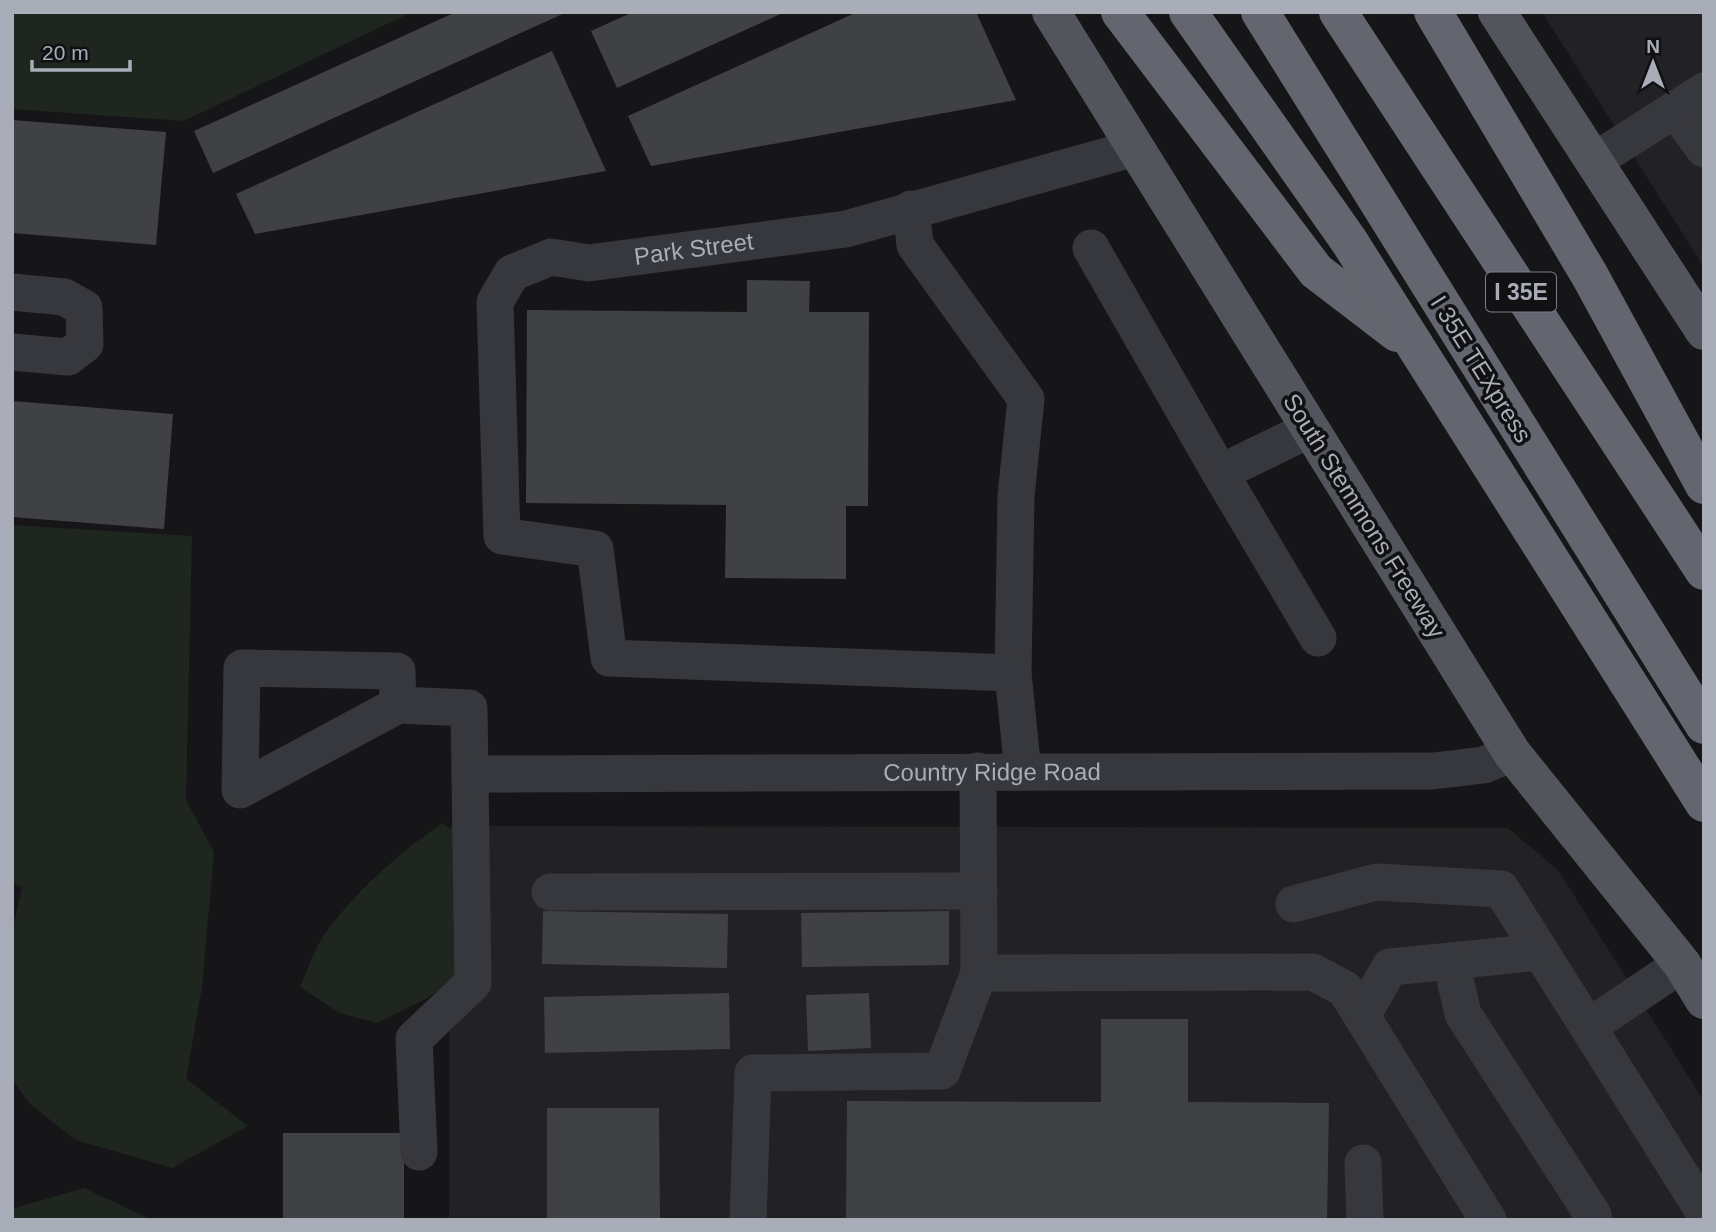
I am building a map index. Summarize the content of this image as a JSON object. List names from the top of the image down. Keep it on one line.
{"streets":{"highway":["I 35E","I 35E TEXpress"],"main road":["South Stemmons Freeway"],"lane":["Park Street","Country Ridge Road"]},"crossings":[["Park Street","South Stemmons Freeway"],["South Stemmons Freeway","Country Ridge Road"]],"scale_bar":"20 m","north":"top"}
